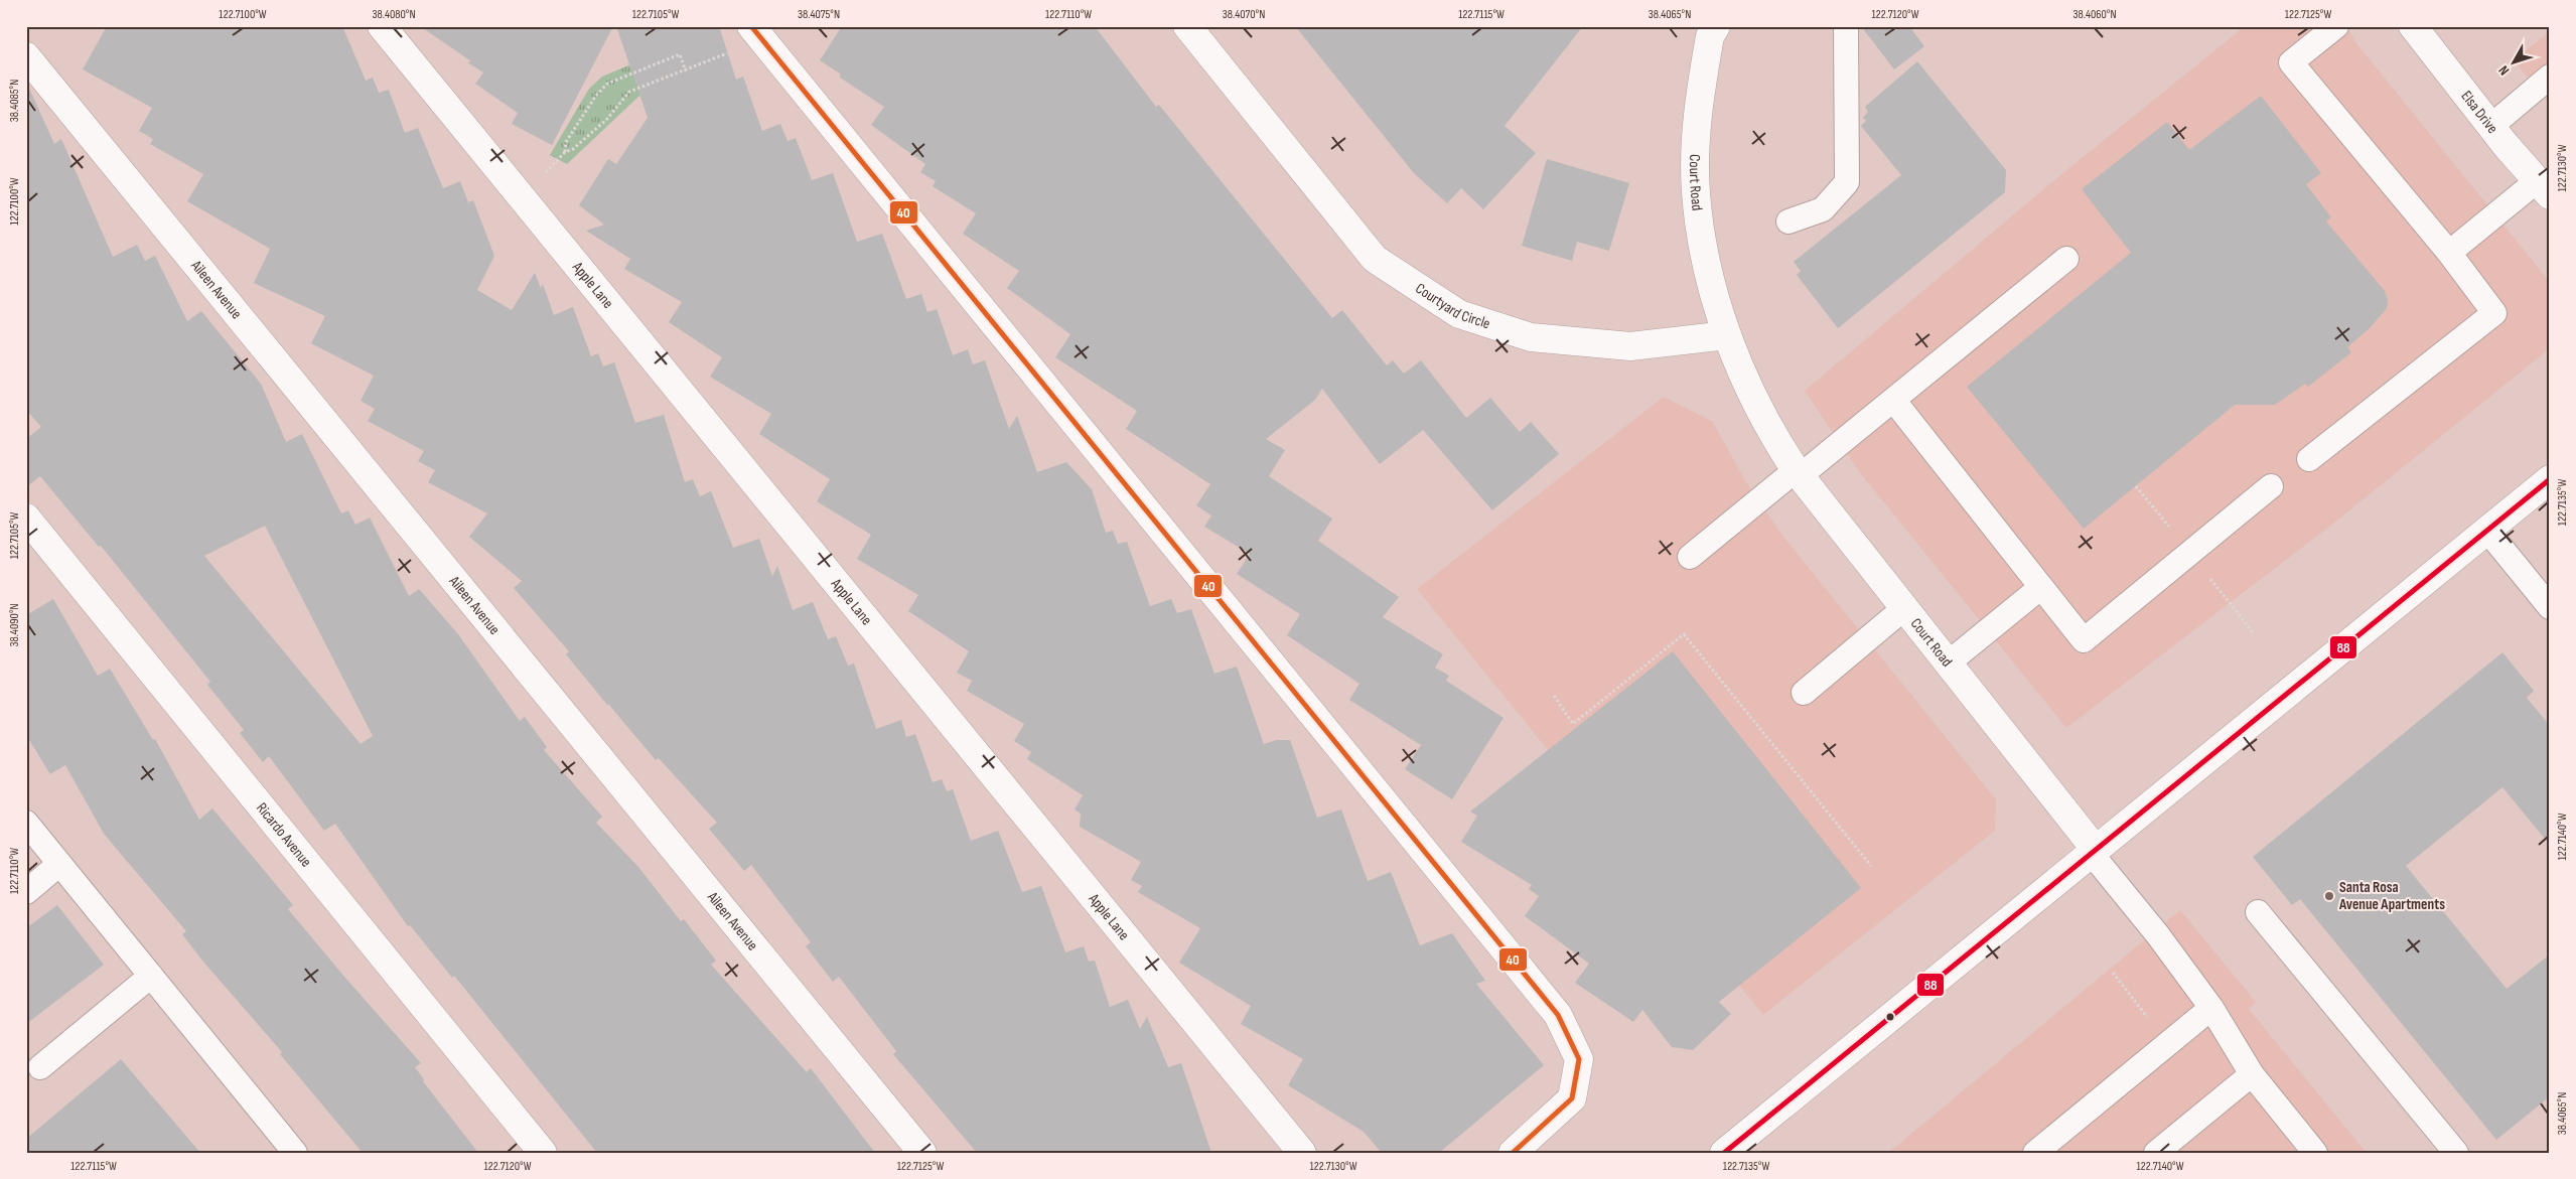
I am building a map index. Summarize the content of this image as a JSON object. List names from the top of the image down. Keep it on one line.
{"streets":{"street":["Elsa Drive","Court Road","Apple Lane","Aileen Avenue","Courtyard Circle","Ricardo Avenue"]},"crossings":[["Court Road","Courtyard Circle"]],"places":["Santa Rosa Avenue Apartments"],"lines":["transit line 40","transit line 88"],"north":"bottom left","coordinates":["122.7100°W","38.4080°N","122.7105°W","38.4075°N","122.7110°W","38.4070°N","122.7115°W","38.4065°N","122.7120°W","38.4060°N","122.7125°W","38.4085°N","122.7130°W","122.7135°W","38.4090°N","122.7140°W"]}
